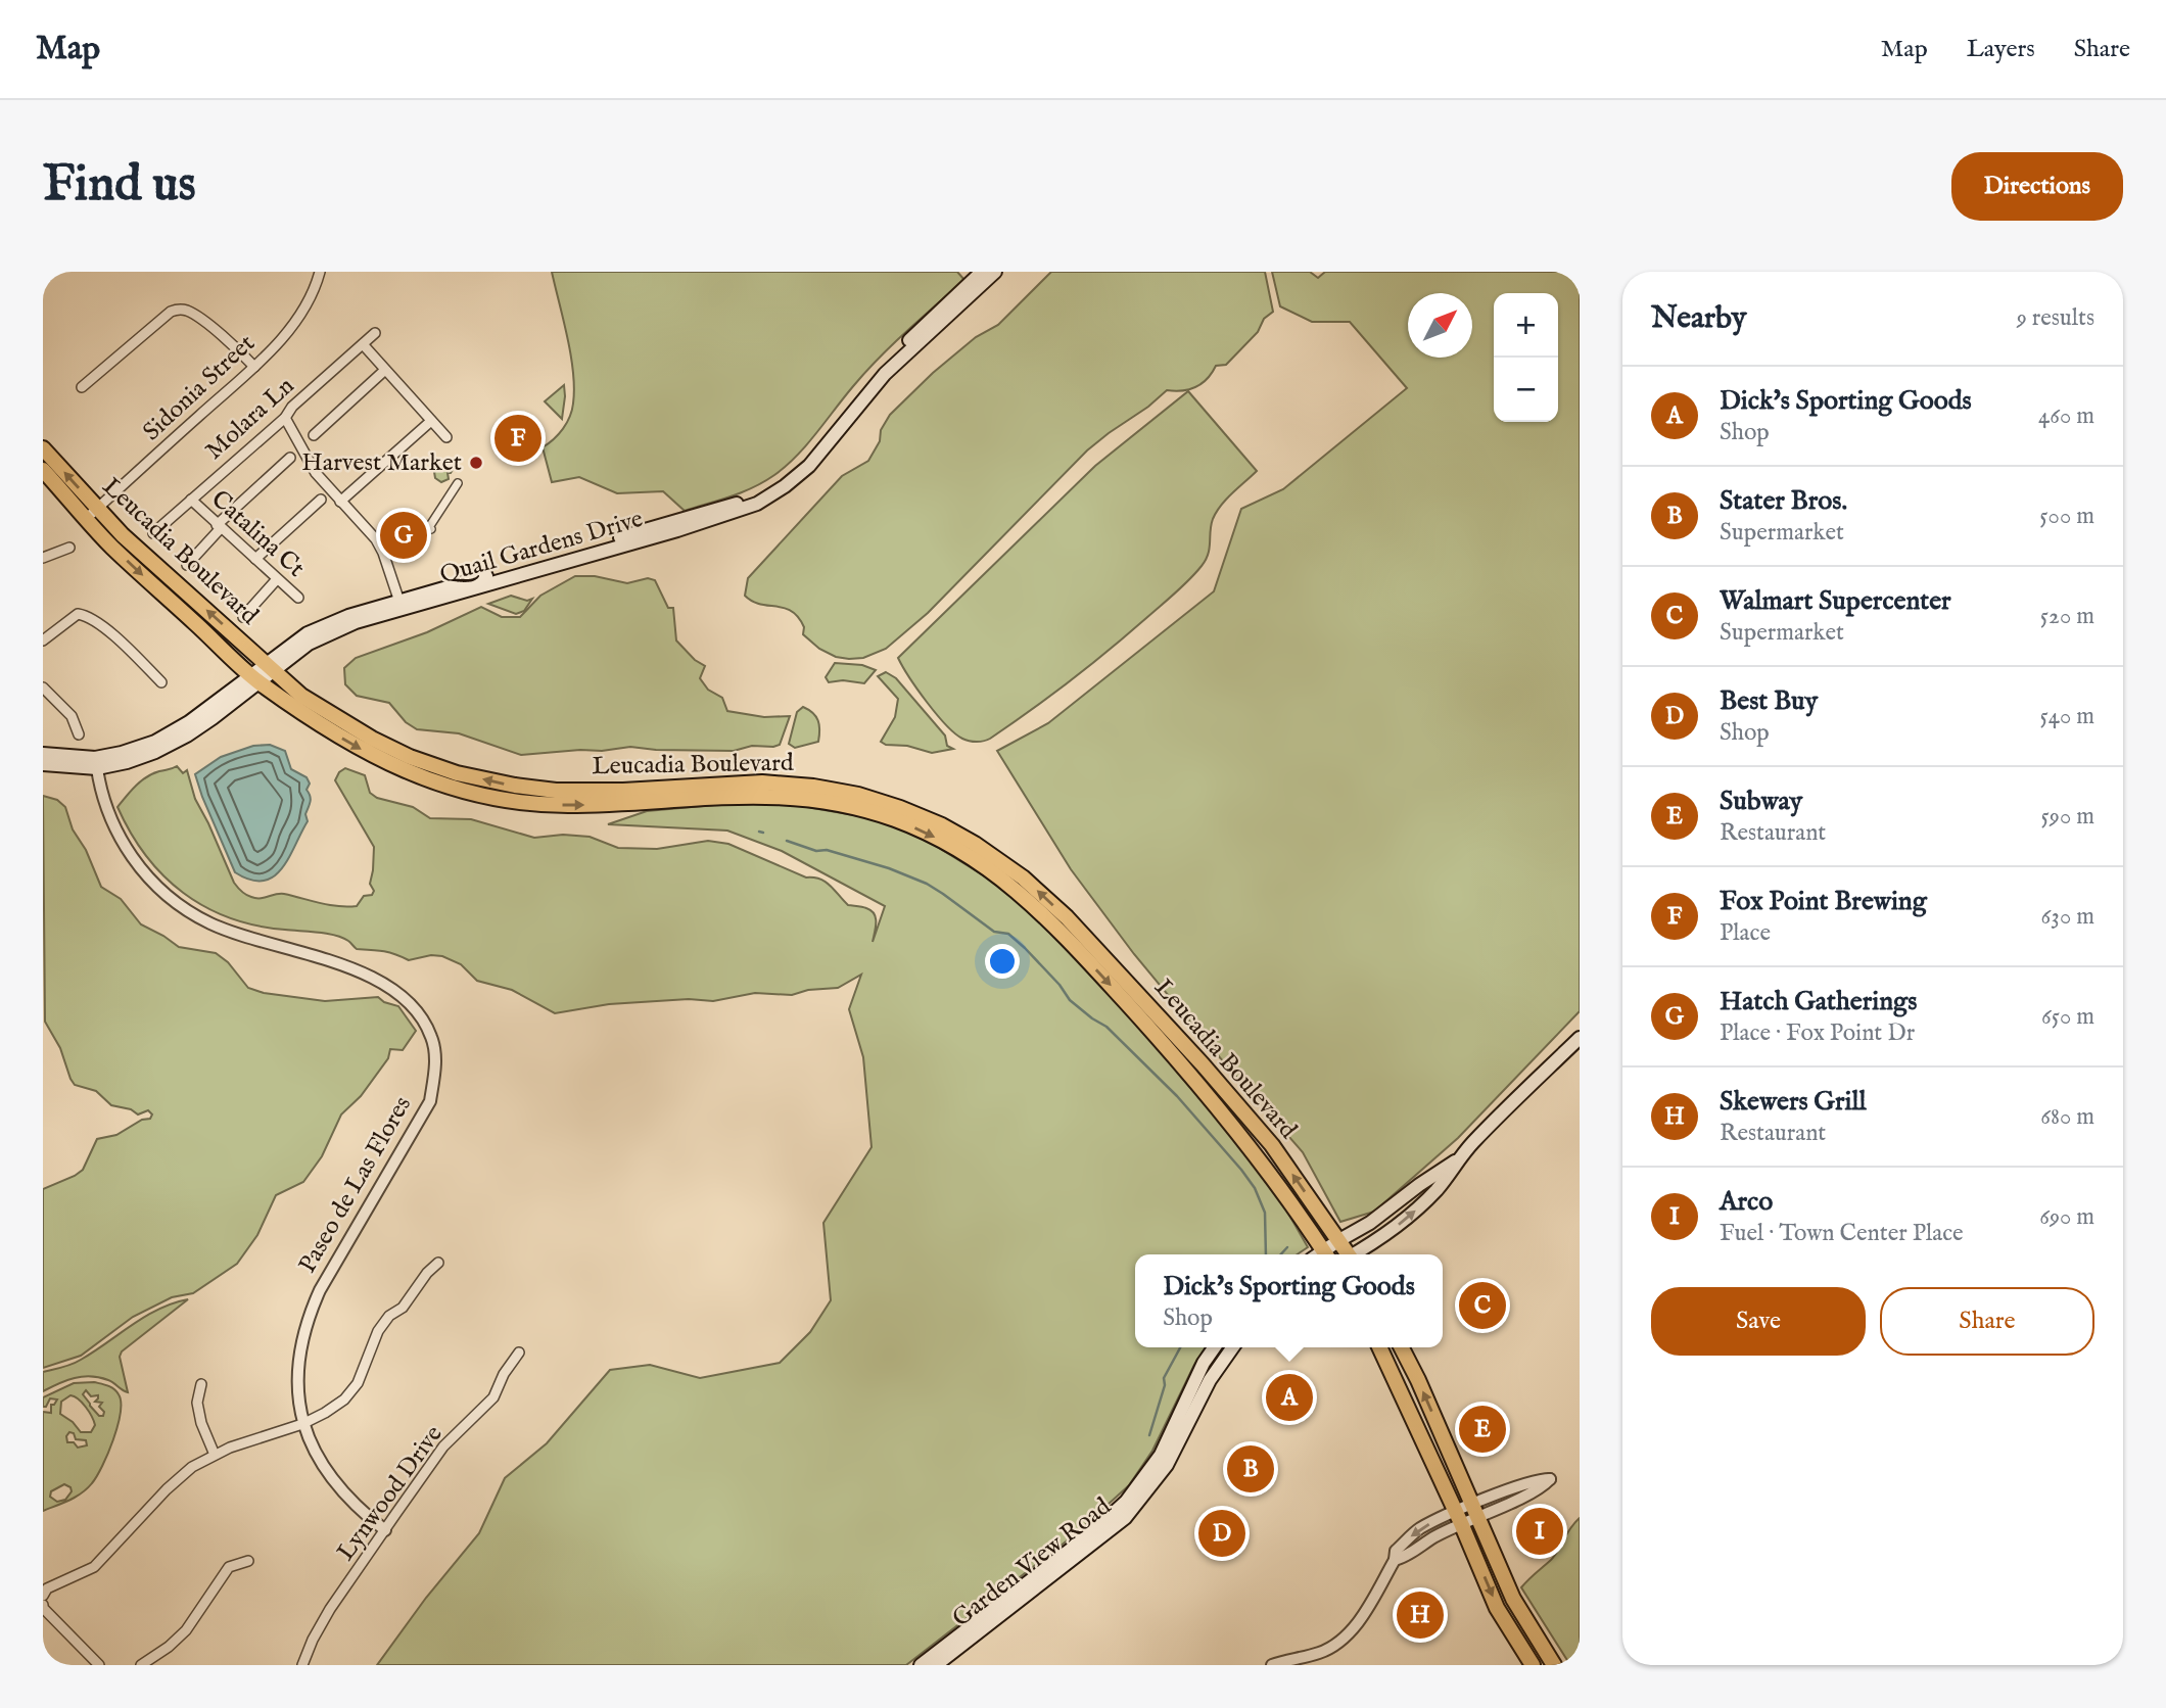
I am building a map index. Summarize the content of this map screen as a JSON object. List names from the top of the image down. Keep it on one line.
{"streets":{"main road":["Quail Gardens Drive","Leucadia Boulevard","Garden View Road"],"street":["Sidonia Street","Molara Ln","Catalina Ct","Paseo de Las Flores","Lynwood Drive"]},"crossings":[["Sidonia Street","Leucadia Boulevard"],["Molara Ln","Catalina Ct"],["Quail Gardens Drive","Leucadia Boulevard"],["Quail Gardens Drive","Paseo de Las Flores"],["Paseo de Las Flores","Lynwood Drive"]],"places":["Harvest Market"],"north":"top right","page":{"header":"Map","nav":["Map","Layers","Share"],"buttons":["Directions",["Save","Share"]],"title":"Find us","heading":["Nearby","9 results"],"map_buttons":["+","−"],"list":[{"mark":"A","name":"Dick's Sporting Goods","note":"Shop","value":"460 m"},{"mark":"B","name":"Stater Bros.","note":"Supermarket","value":"500 m"},{"mark":"C","name":"Walmart Supercenter","note":"Supermarket","value":"520 m"},{"mark":"D","name":"Best Buy","note":"Shop","value":"540 m"},{"mark":"E","name":"Subway","note":"Restaurant","value":"590 m"},{"mark":"F","name":"Fox Point Brewing","note":"Place","value":"630 m"},{"mark":"G","name":"Hatch Gatherings","note":"Place · Fox Point Dr","value":"650 m"},{"mark":"H","name":"Skewers Grill","note":"Restaurant","value":"680 m"},{"mark":"I","name":"Arco","note":"Fuel · Town Center Place","value":"690 m"}],"pins":["F","G","C","A","E","B","I","D","H"],"popup":["Dick's Sporting Goods","Shop"]}}
